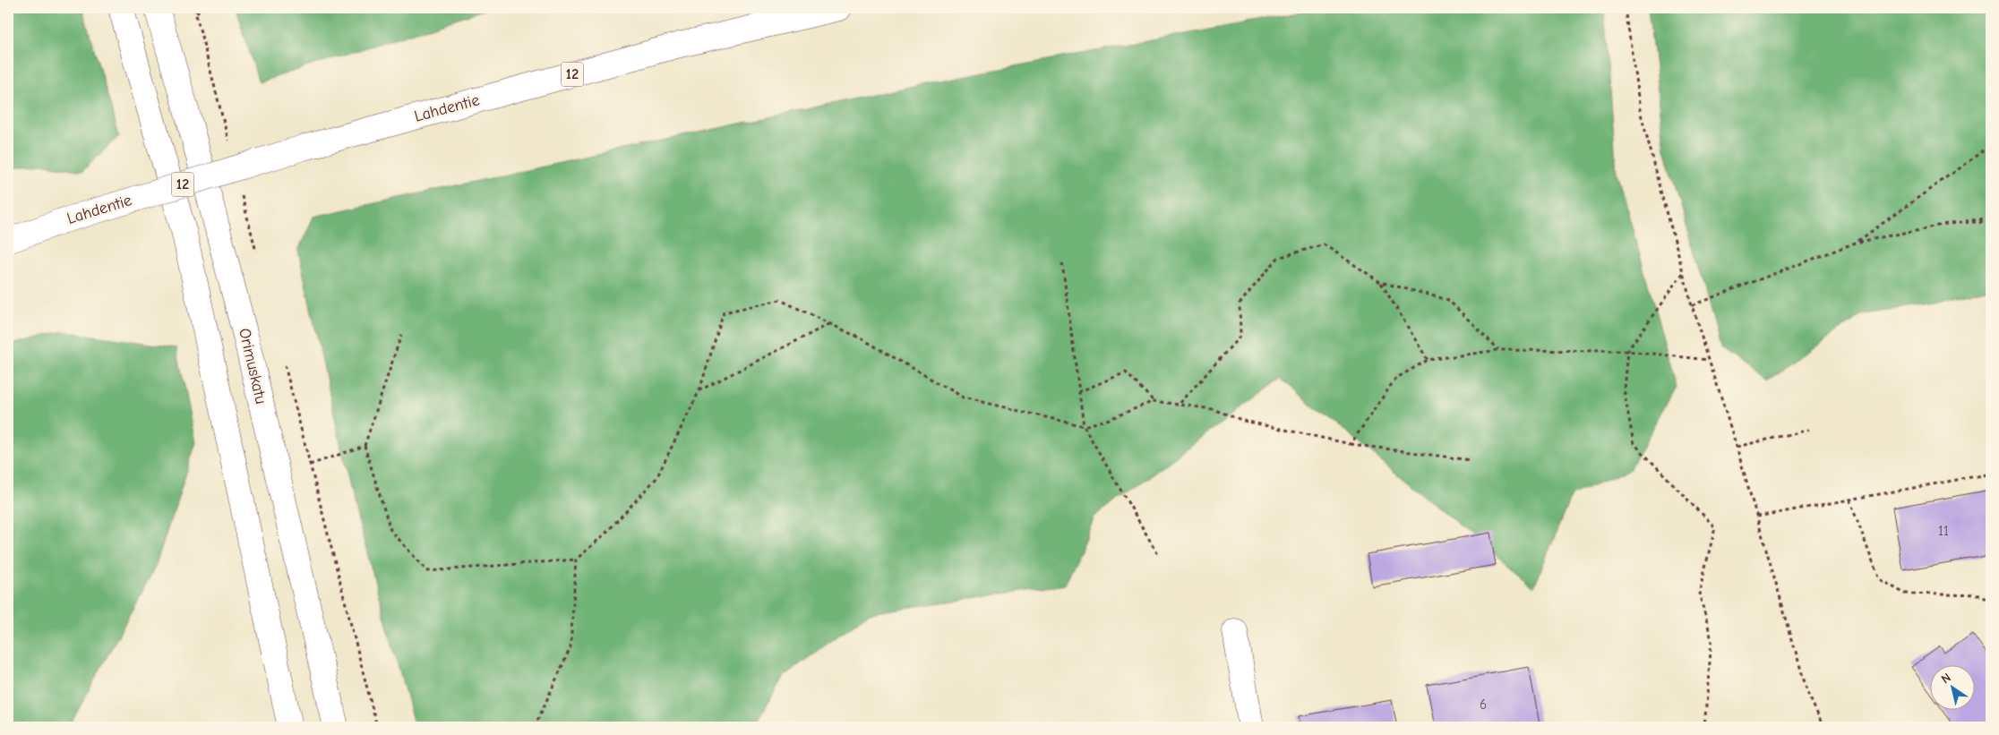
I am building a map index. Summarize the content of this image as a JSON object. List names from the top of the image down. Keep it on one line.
{"streets":{"main road":["12","Lahdentie","Orimuskatu"]},"house_numbers":["11","6"],"north":"top left"}
